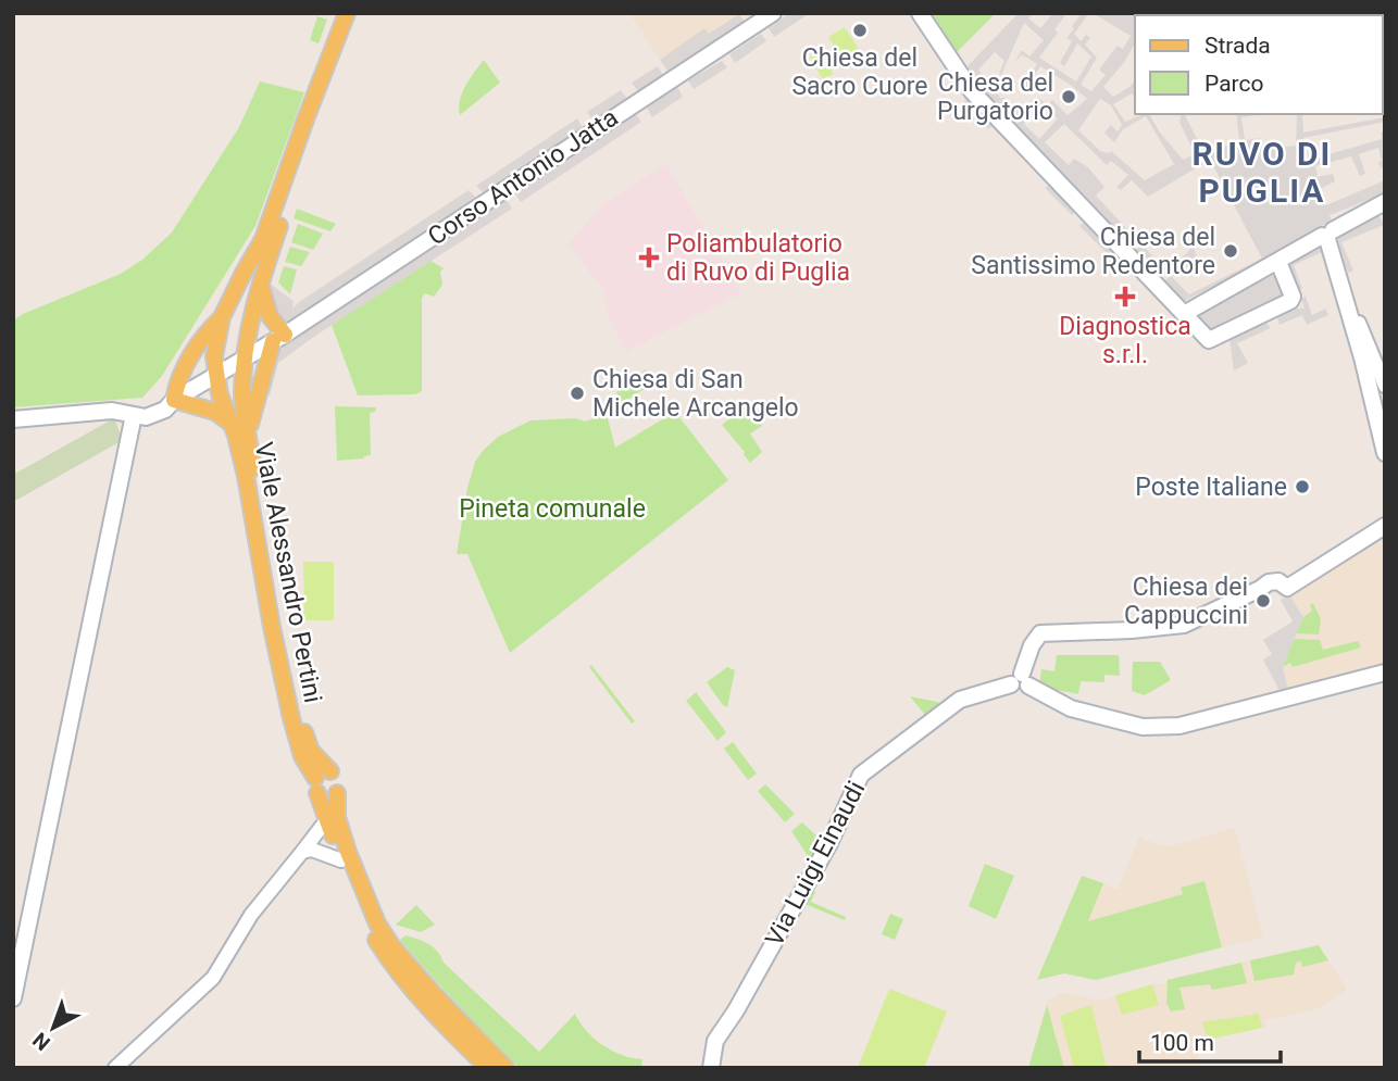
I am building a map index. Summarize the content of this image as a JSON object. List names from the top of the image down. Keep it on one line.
{"streets":{"main road":["Corso Antonio Jatta","Viale Alessandro Pertini","Via Luigi Einaudi"]},"crossings":[["Corso Antonio Jatta","Viale Alessandro Pertini"]],"districts":["RUVO DI PUGLIA"],"parks":["Pineta comunale"],"places":{"other":["Chiesa del Sacro Cuore","Chiesa del Purgatorio","Chiesa del Santissimo Redentore","Chiesa di San Michele Arcangelo","Poste Italiane","Chiesa dei Cappuccini"],"health":["Poliambulatorio di Ruvo di Puglia","Diagnostica s.r.l."]},"legend":["Strada","Parco"],"scale_bar":"100 m","north":"bottom left"}
